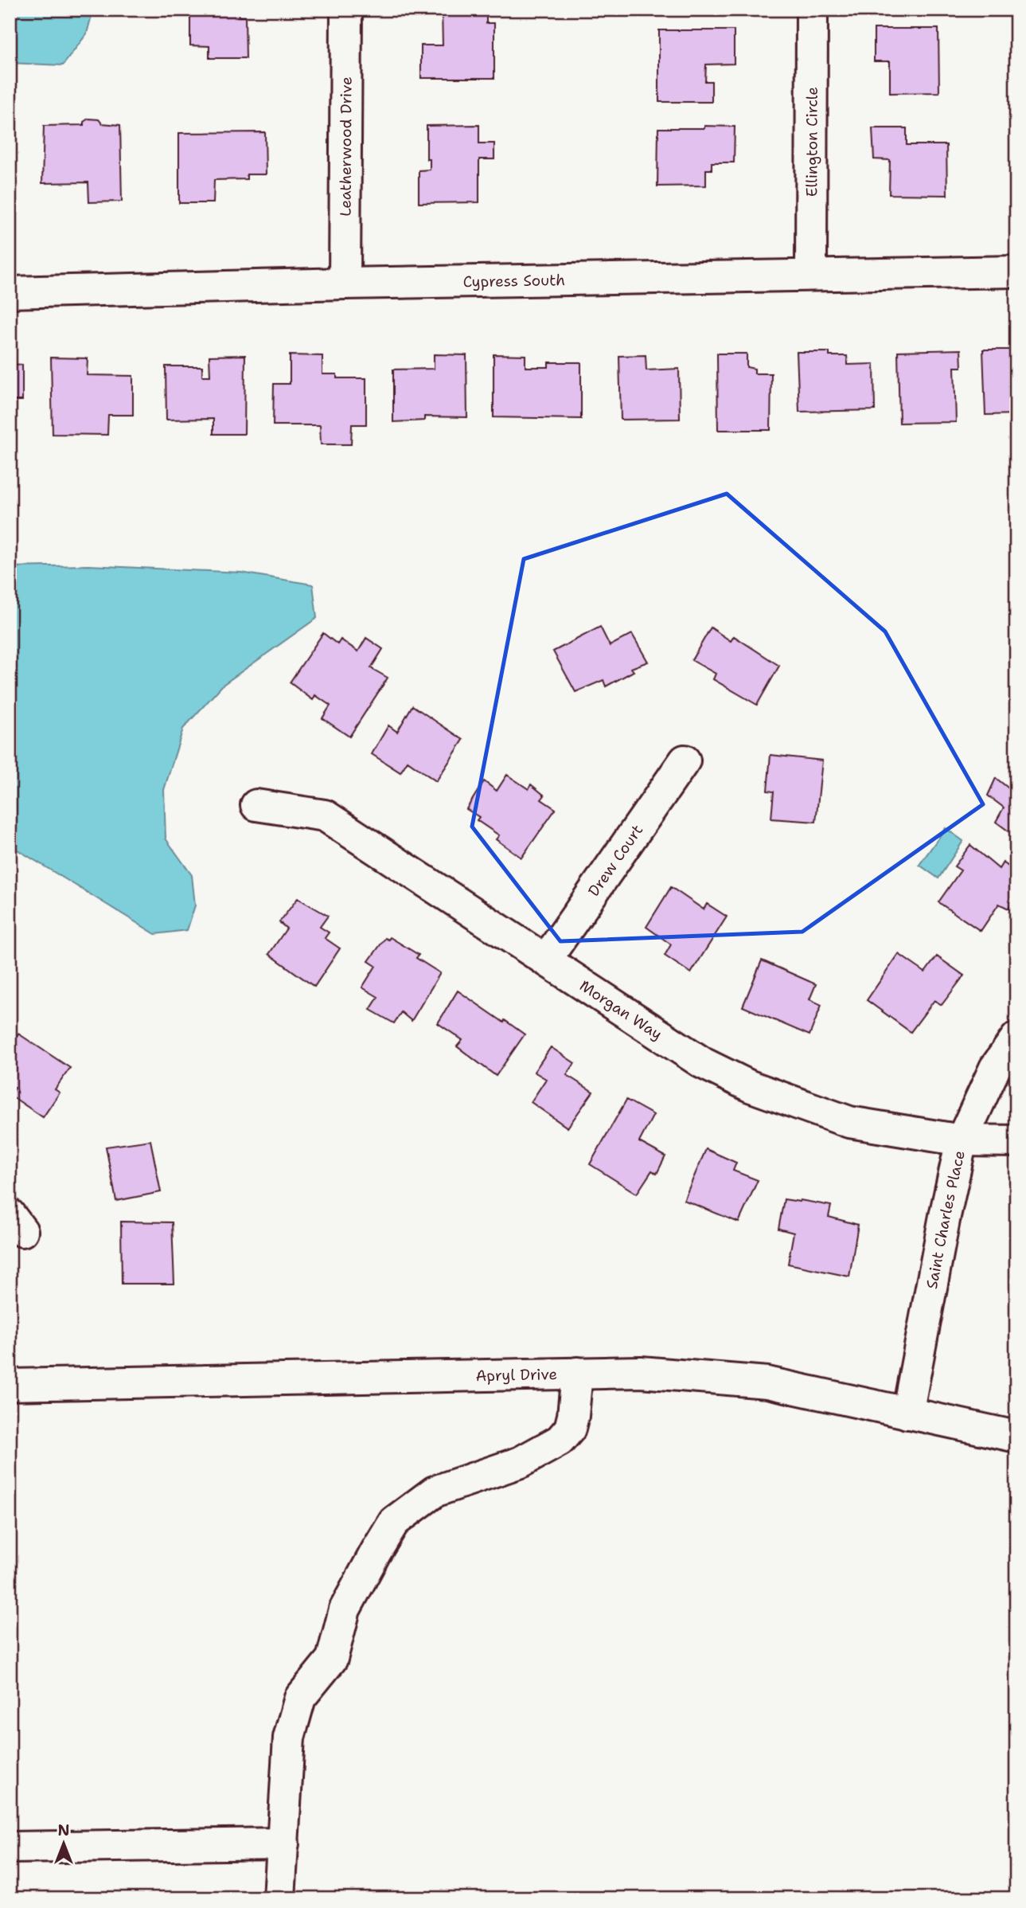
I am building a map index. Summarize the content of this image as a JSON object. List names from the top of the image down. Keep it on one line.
{"streets":{"street":["Ellington Circle","Leatherwood Drive","Cypress South","Drew Court","Morgan Way","Saint Charles Place","Apryl Drive"]},"crossings":[["Ellington Circle","Cypress South"],["Leatherwood Drive","Cypress South"],["Drew Court","Morgan Way"],["Morgan Way","Saint Charles Place"],["Saint Charles Place","Apryl Drive"]],"north":"top"}
